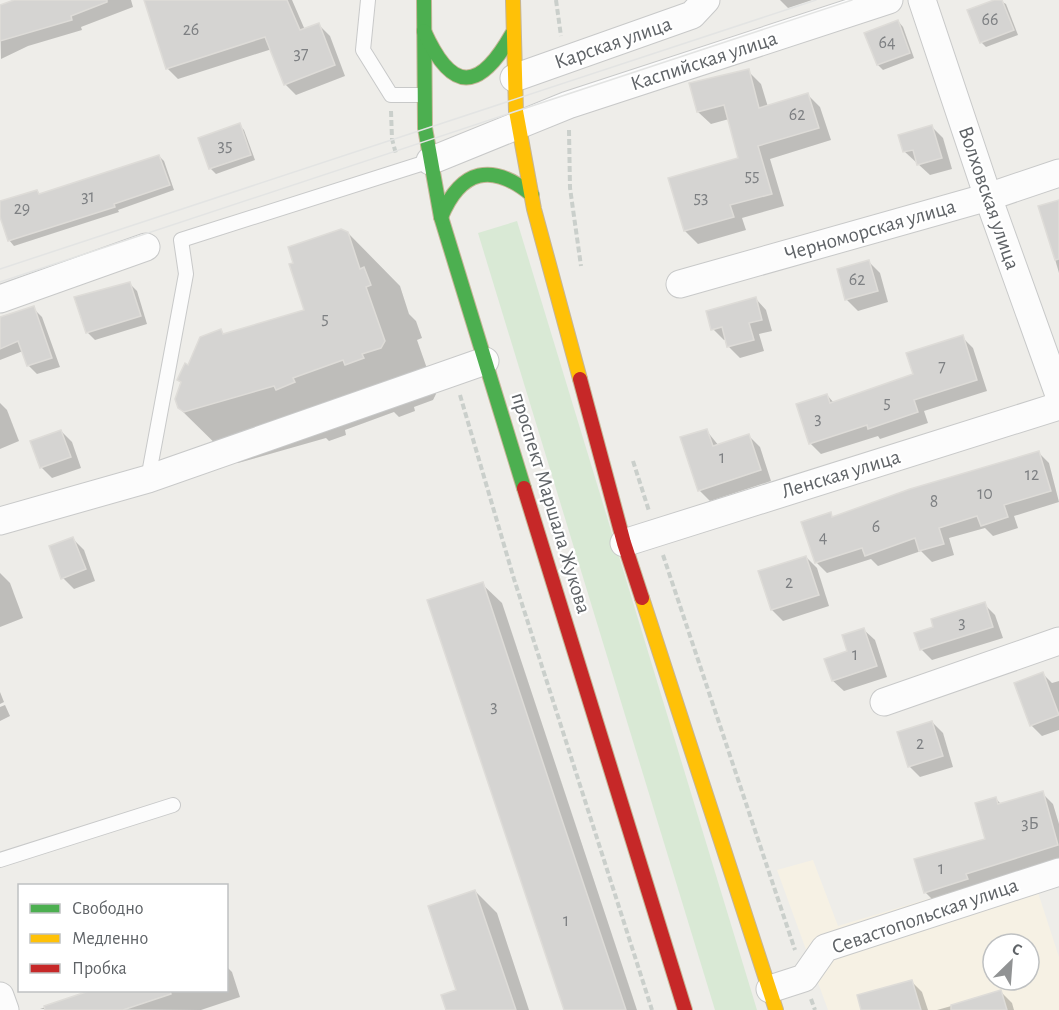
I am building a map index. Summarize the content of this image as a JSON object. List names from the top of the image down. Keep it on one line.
{"streets":{"highway":["проспект Маршала Жукова"],"street":["Карская улица","Каспийская улица","Волховская улица","Черноморская улица","Ленская улица","Севастопольская улица"]},"crossings":[["Каспийская улица","проспект Маршала Жукова"],["Волховская улица","Черноморская улица"]],"house_numbers":["66","26","64","37","62","35","55","31","53","29","62","5","7","5","3","1","12","10","8","6","4","2","3","1","3","2","3Б","1","1"],"legend":["Свободно","Медленно","Пробка"],"north":"top right"}
